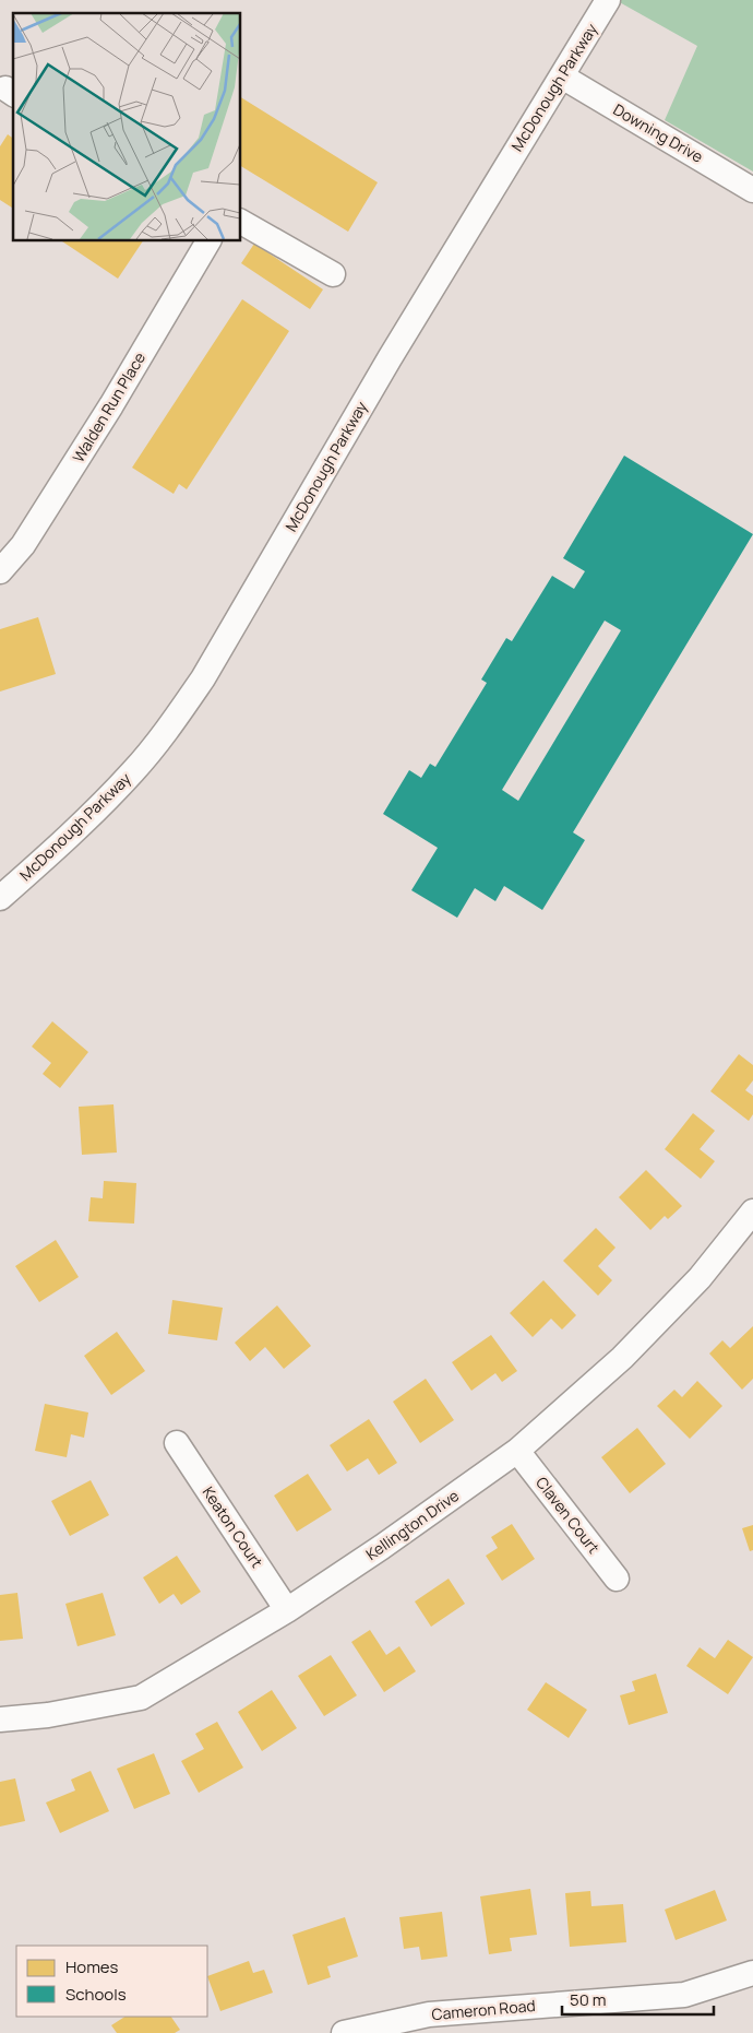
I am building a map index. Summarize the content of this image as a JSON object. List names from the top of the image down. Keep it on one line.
{"streets":{"street":["McDonough Parkway","Downing Drive","Walden Run Place","Claven Court","Kellington Drive","Keaton Court","Cameron Road"]},"crossings":[["McDonough Parkway","Downing Drive"],["Claven Court","Kellington Drive"],["Kellington Drive","Keaton Court"]],"legend":["Homes","Schools"],"scale_bar":"50 m"}
